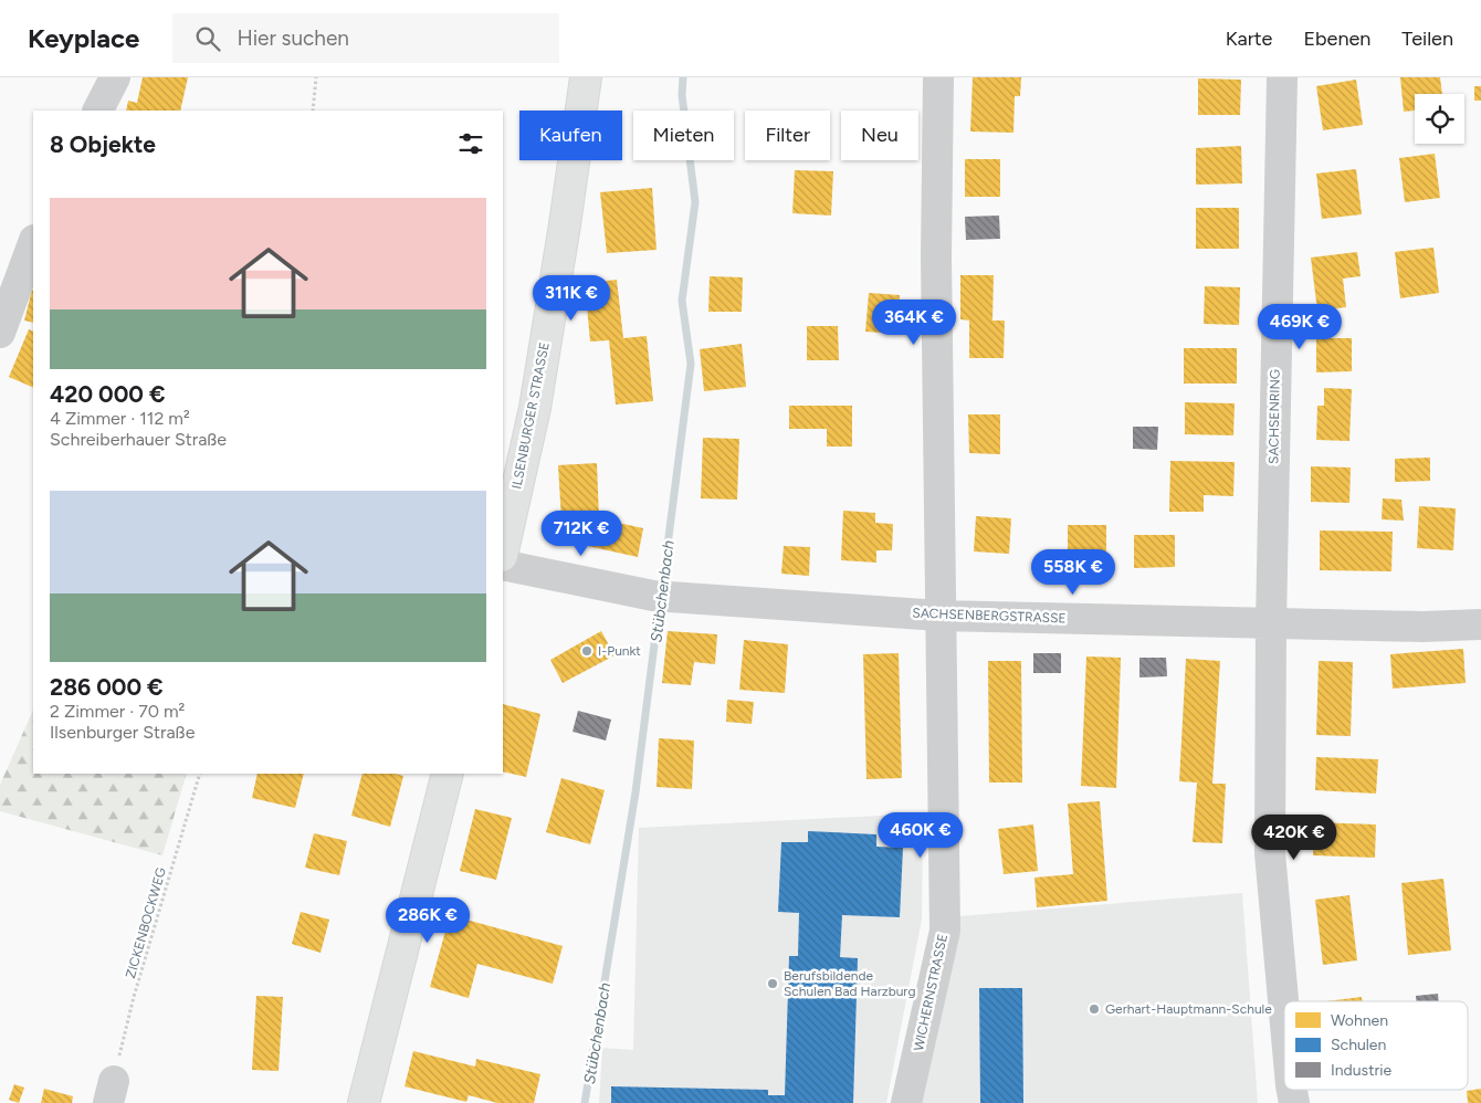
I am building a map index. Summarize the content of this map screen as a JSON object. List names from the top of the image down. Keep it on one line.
{"streets":{"main road":["ILSENBURGER STRASSE"],"street":["SACHSENRING","SACHSENBERGSTRASSE","WICHERNSTRASSE"],"path":["ZICKENBOCKWEG"]},"crossings":[["SACHSENRING","SACHSENBERGSTRASSE"],["SACHSENBERGSTRASSE","WICHERNSTRASSE"]],"water":["Stübchenbach"],"places":["I-Punkt","Berufsbildende Schulen Bad Harzburg","Gerhart-Hauptmann-Schule"],"legend":["Wohnen","Schulen","Industrie"],"page":{"header":"Keyplace","search":"Hier suchen","nav":["Karte","Ebenen","Teilen"],"chip":["Kaufen","Mieten","Filter","Neu"],"heading":"8 Objekte","list":[{"name":"420 000 €","note":"4 Zimmer · 112 m² · Schreiberhauer Straße"},{"name":"286 000 €","note":"2 Zimmer · 70 m² · Ilsenburger Straße"}],"price":["311K €","364K €","469K €","712K €","558K €","460K €","420K €","286K €"]}}
